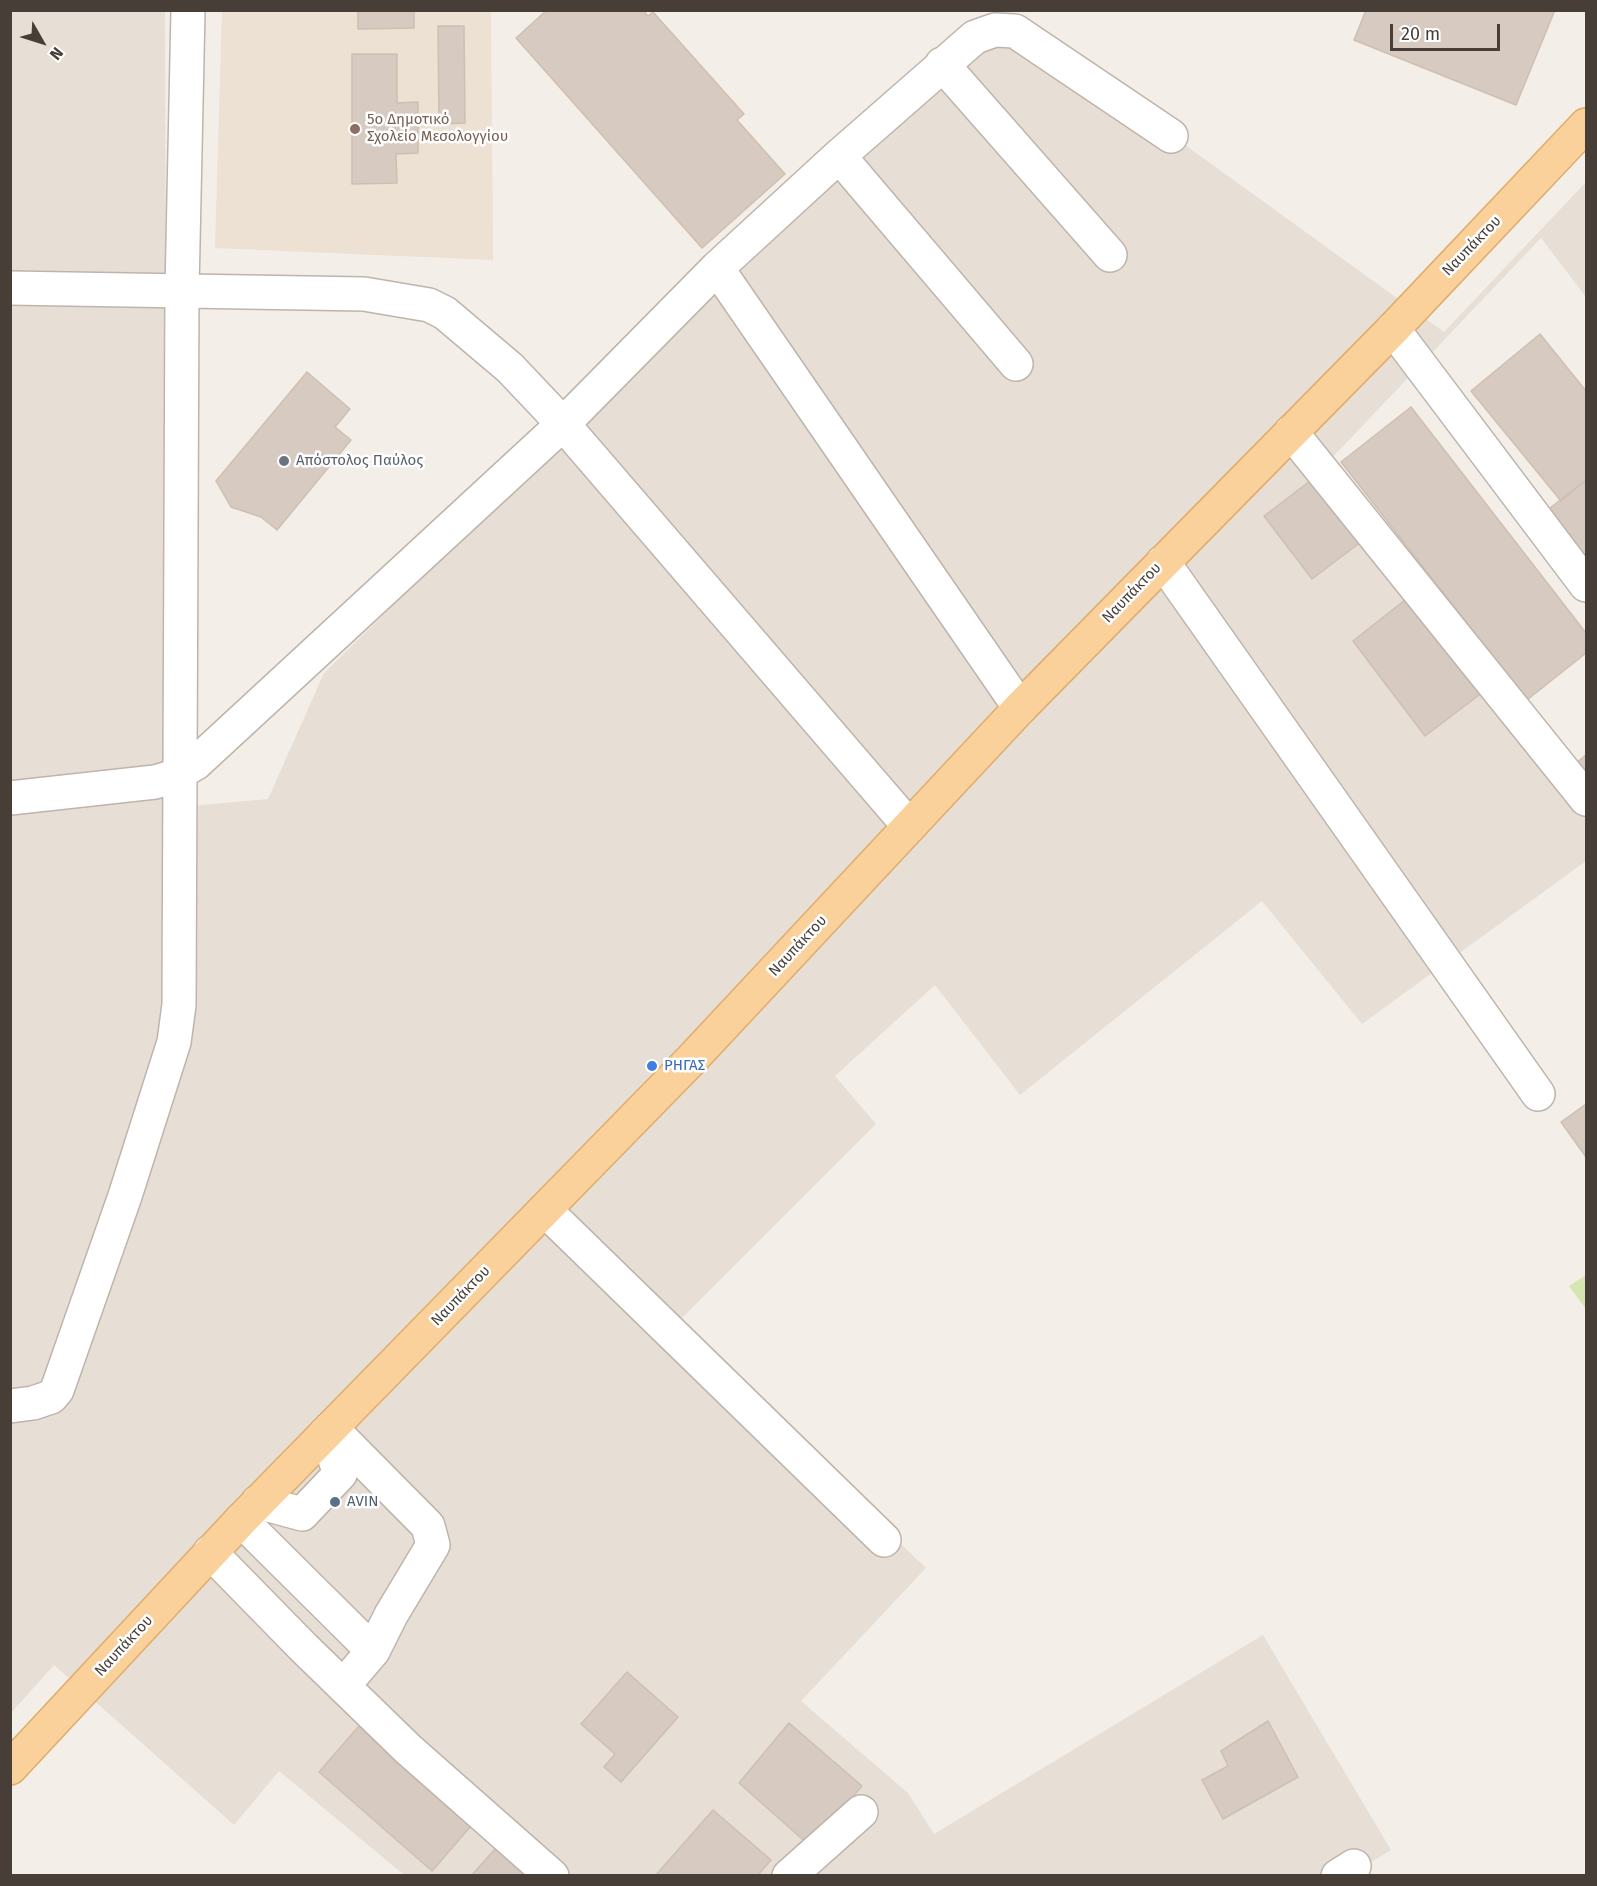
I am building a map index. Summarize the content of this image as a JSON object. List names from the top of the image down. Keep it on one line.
{"streets":{"main road":["Ναυπάκτου"]},"places":["5ο Δημοτικό Σχολείο Μεσολογγίου","Απόστολος Παύλος","ΡΗΓΑΣ","AVIN"],"scale_bar":"20 m","north":"bottom right"}
